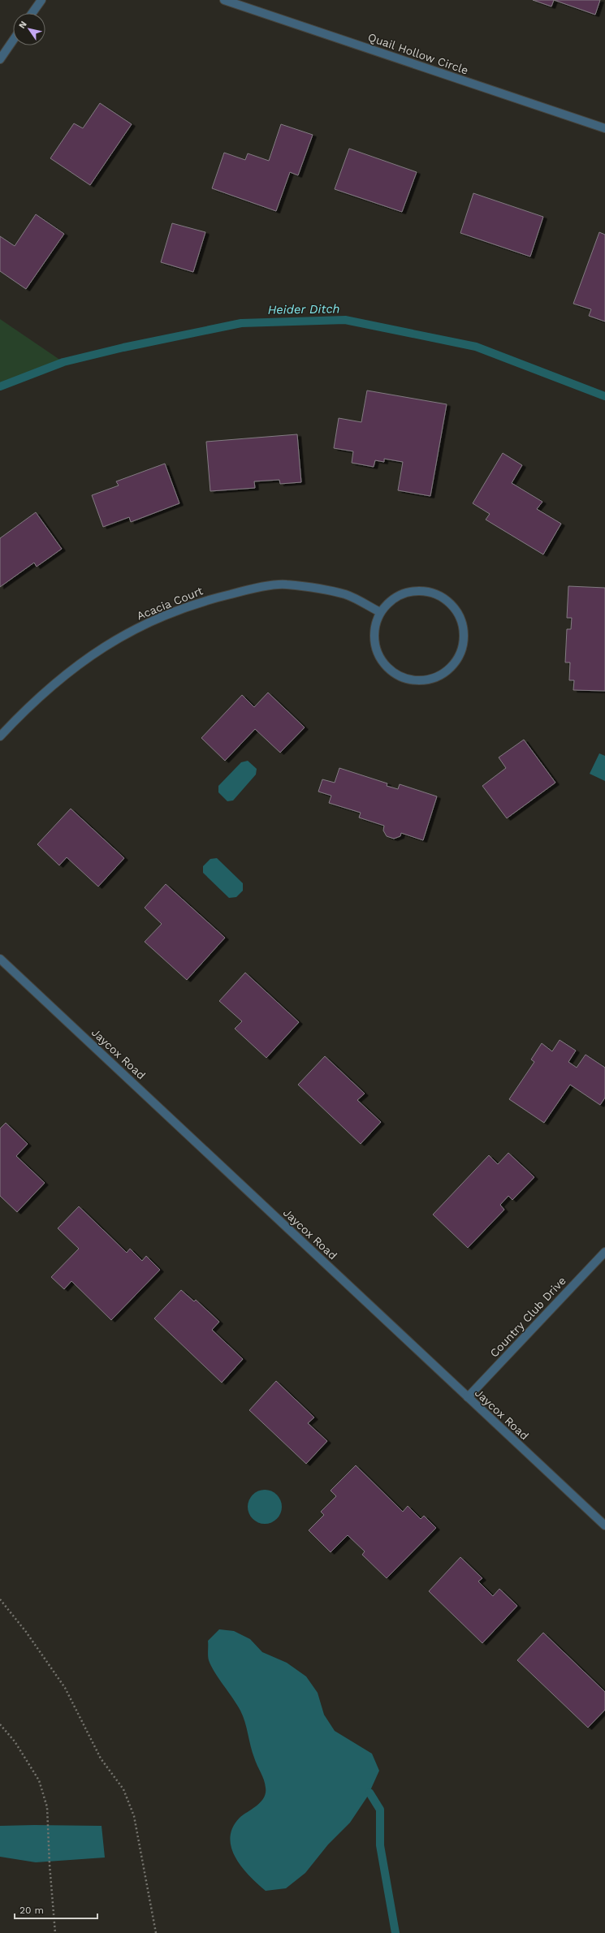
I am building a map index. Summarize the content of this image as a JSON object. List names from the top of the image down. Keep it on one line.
{"streets":{"street":["Quail Hollow Circle","Acacia Court","Jaycox Road","Country Club Drive"]},"crossings":[["Jaycox Road","Country Club Drive"]],"water":["Heider Ditch"],"scale_bar":"20 m","north":"top left"}
